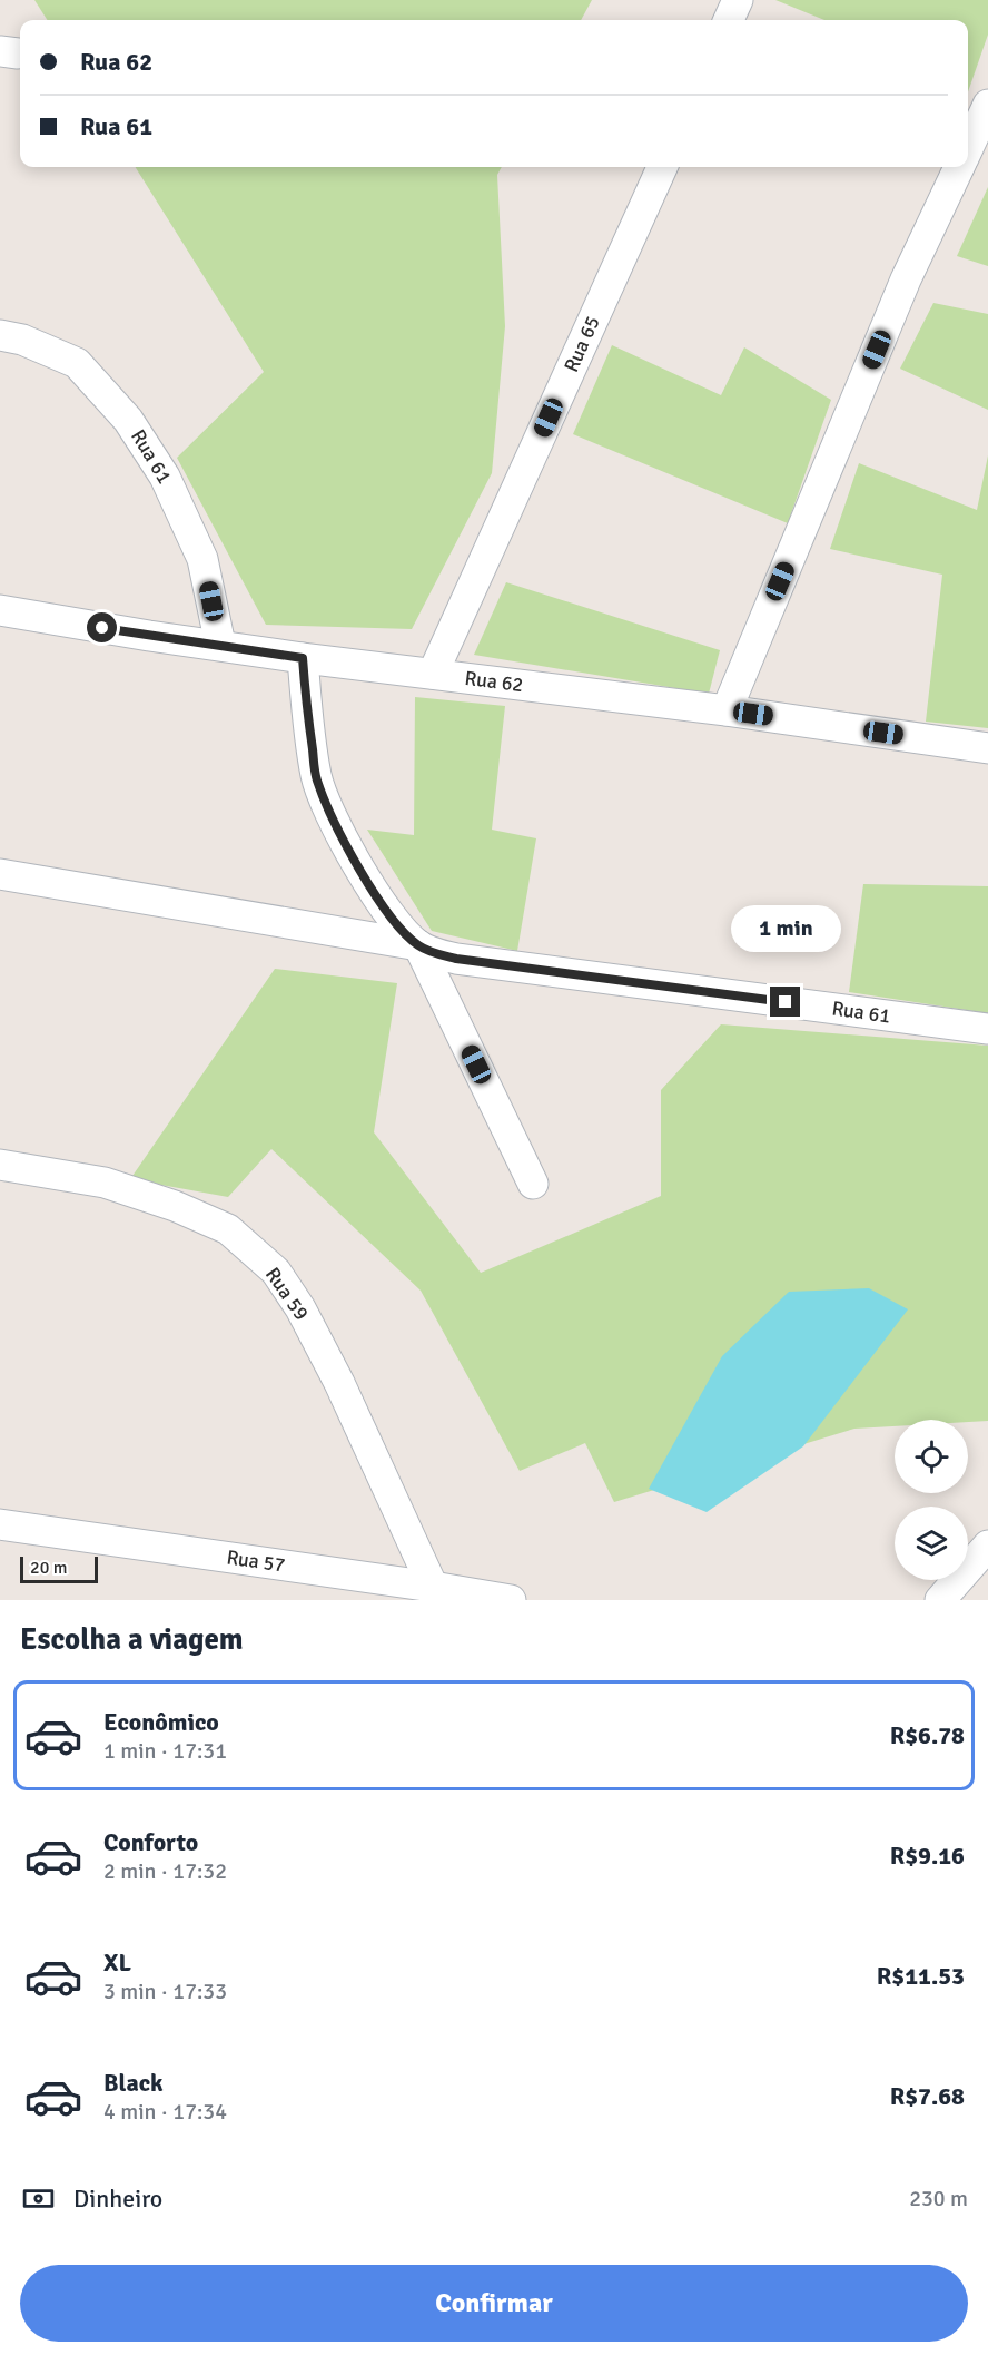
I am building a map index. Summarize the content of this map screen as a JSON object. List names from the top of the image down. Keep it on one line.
{"streets":{"street":["Rua 65","Rua 61","Rua 62","Rua 59","Rua 57"]},"crossings":[["Rua 65","Rua 62"],["Rua 61","Rua 62"],["Rua 59","Rua 57"]],"scale_bar":"20 m","page":{"banner":["Rua 62","Rua 61"],"bubble":"1 min","scale":"20 m","heading":"Escolha a viagem","list":[{"name":"Econômico","note":"1 min · 17:31","value":"R$6.78"},{"name":"Conforto","note":"2 min · 17:32","value":"R$9.16"},{"name":"XL","note":"3 min · 17:33","value":"R$11.53"},{"name":"Black","note":"4 min · 17:34","value":"R$7.68"}],"pay":["Dinheiro","230 m"],"buttons":"Confirmar"}}
